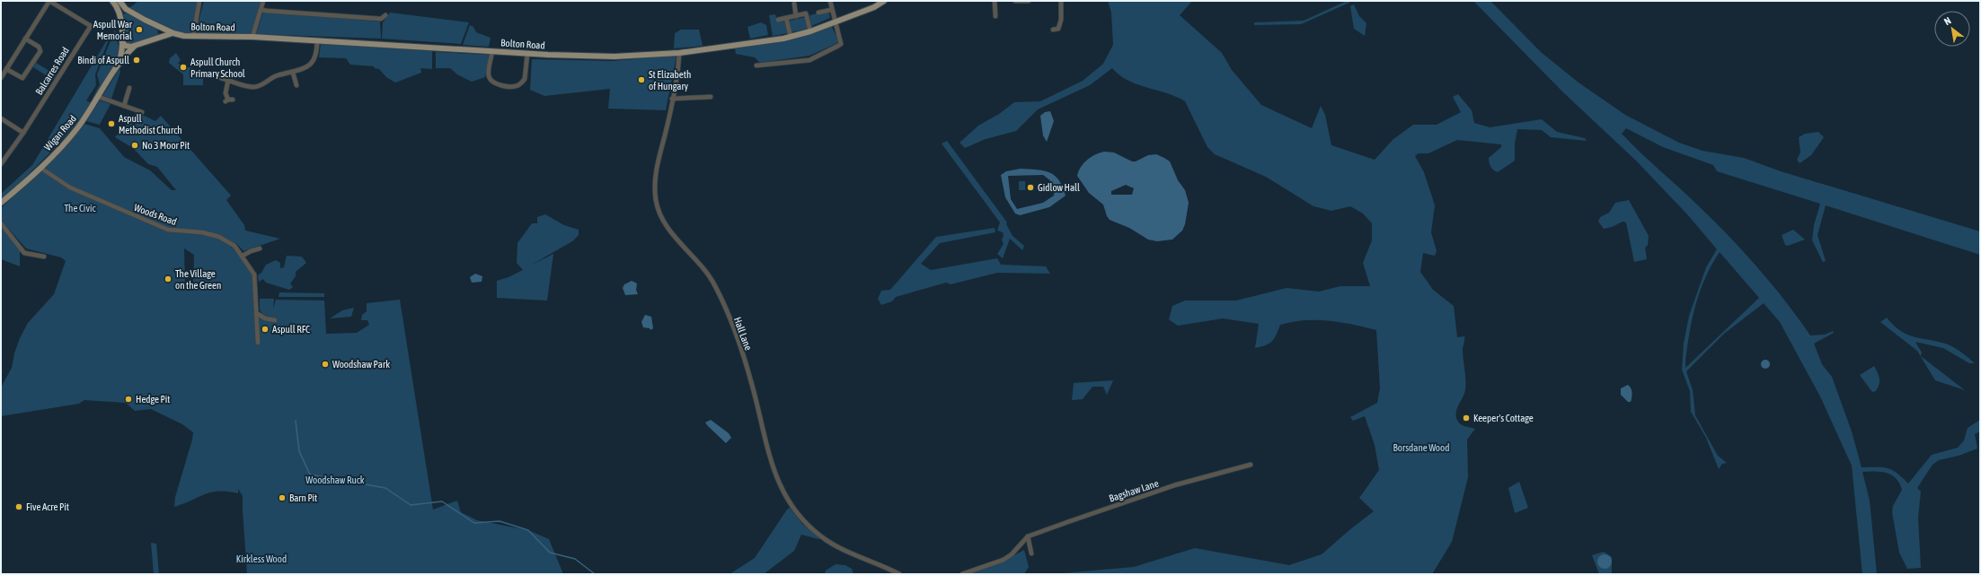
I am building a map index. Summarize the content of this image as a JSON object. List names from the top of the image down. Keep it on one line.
{"streets":{"main road":["Bolton Road","Wigan Road"],"street":["Balcarres Road","Woods Road","Hall Lane","Bagshaw Lane"]},"crossings":[["Bolton Road","Wigan Road"],["Bolton Road","Hall Lane"],["Wigan Road","Woods Road"]],"parks":["The Civic","Borsdane Wood","Woodshaw Ruck","Kirkless Wood"],"places":["Aspull War Memorial","Bindi of Aspull","Aspull Church Primary School","St Elizabeth of Hungary","Aspull Methodist Church","No 3 Moor Pit","Gidlow Hall","The Village on the Green","Aspull RFC","Woodshaw Park","Hedge Pit","Keeper's Cottage","Barn Pit","Five Acre Pit"],"north":"top left"}
